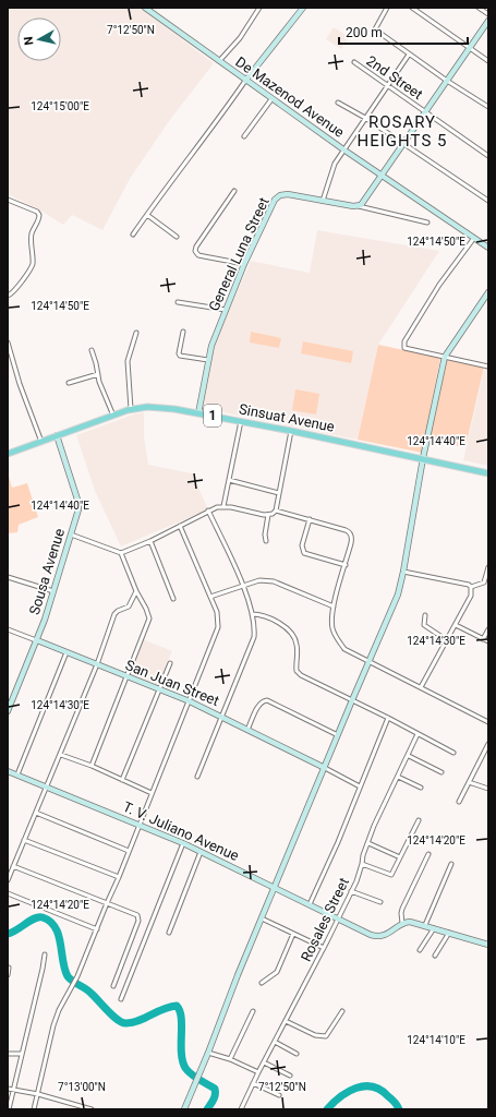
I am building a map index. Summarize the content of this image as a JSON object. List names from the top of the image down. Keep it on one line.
{"streets":{"main road":["De Mazenod Avenue","General Luna Street","1","Sinsuat Avenue","Sousa Avenue","San Juan Street","T. V. Juliano Avenue"],"street":["2nd Street","Rosales Street"]},"crossings":[["General Luna Street","Sinsuat Avenue"],["Sinsuat Avenue","Sousa Avenue"],["Sousa Avenue","San Juan Street"],["T. V. Juliano Avenue","Rosales Street"]],"districts":["ROSARY HEIGHTS 5"],"scale_bar":"200 m","north":"left","coordinates":["7°12'50\"N","124°15'00\"E","124°14'50\"E","124°14'40\"E","124°14'30\"E","124°14'20\"E","124°14'10\"E","7°13'00\"N"]}
